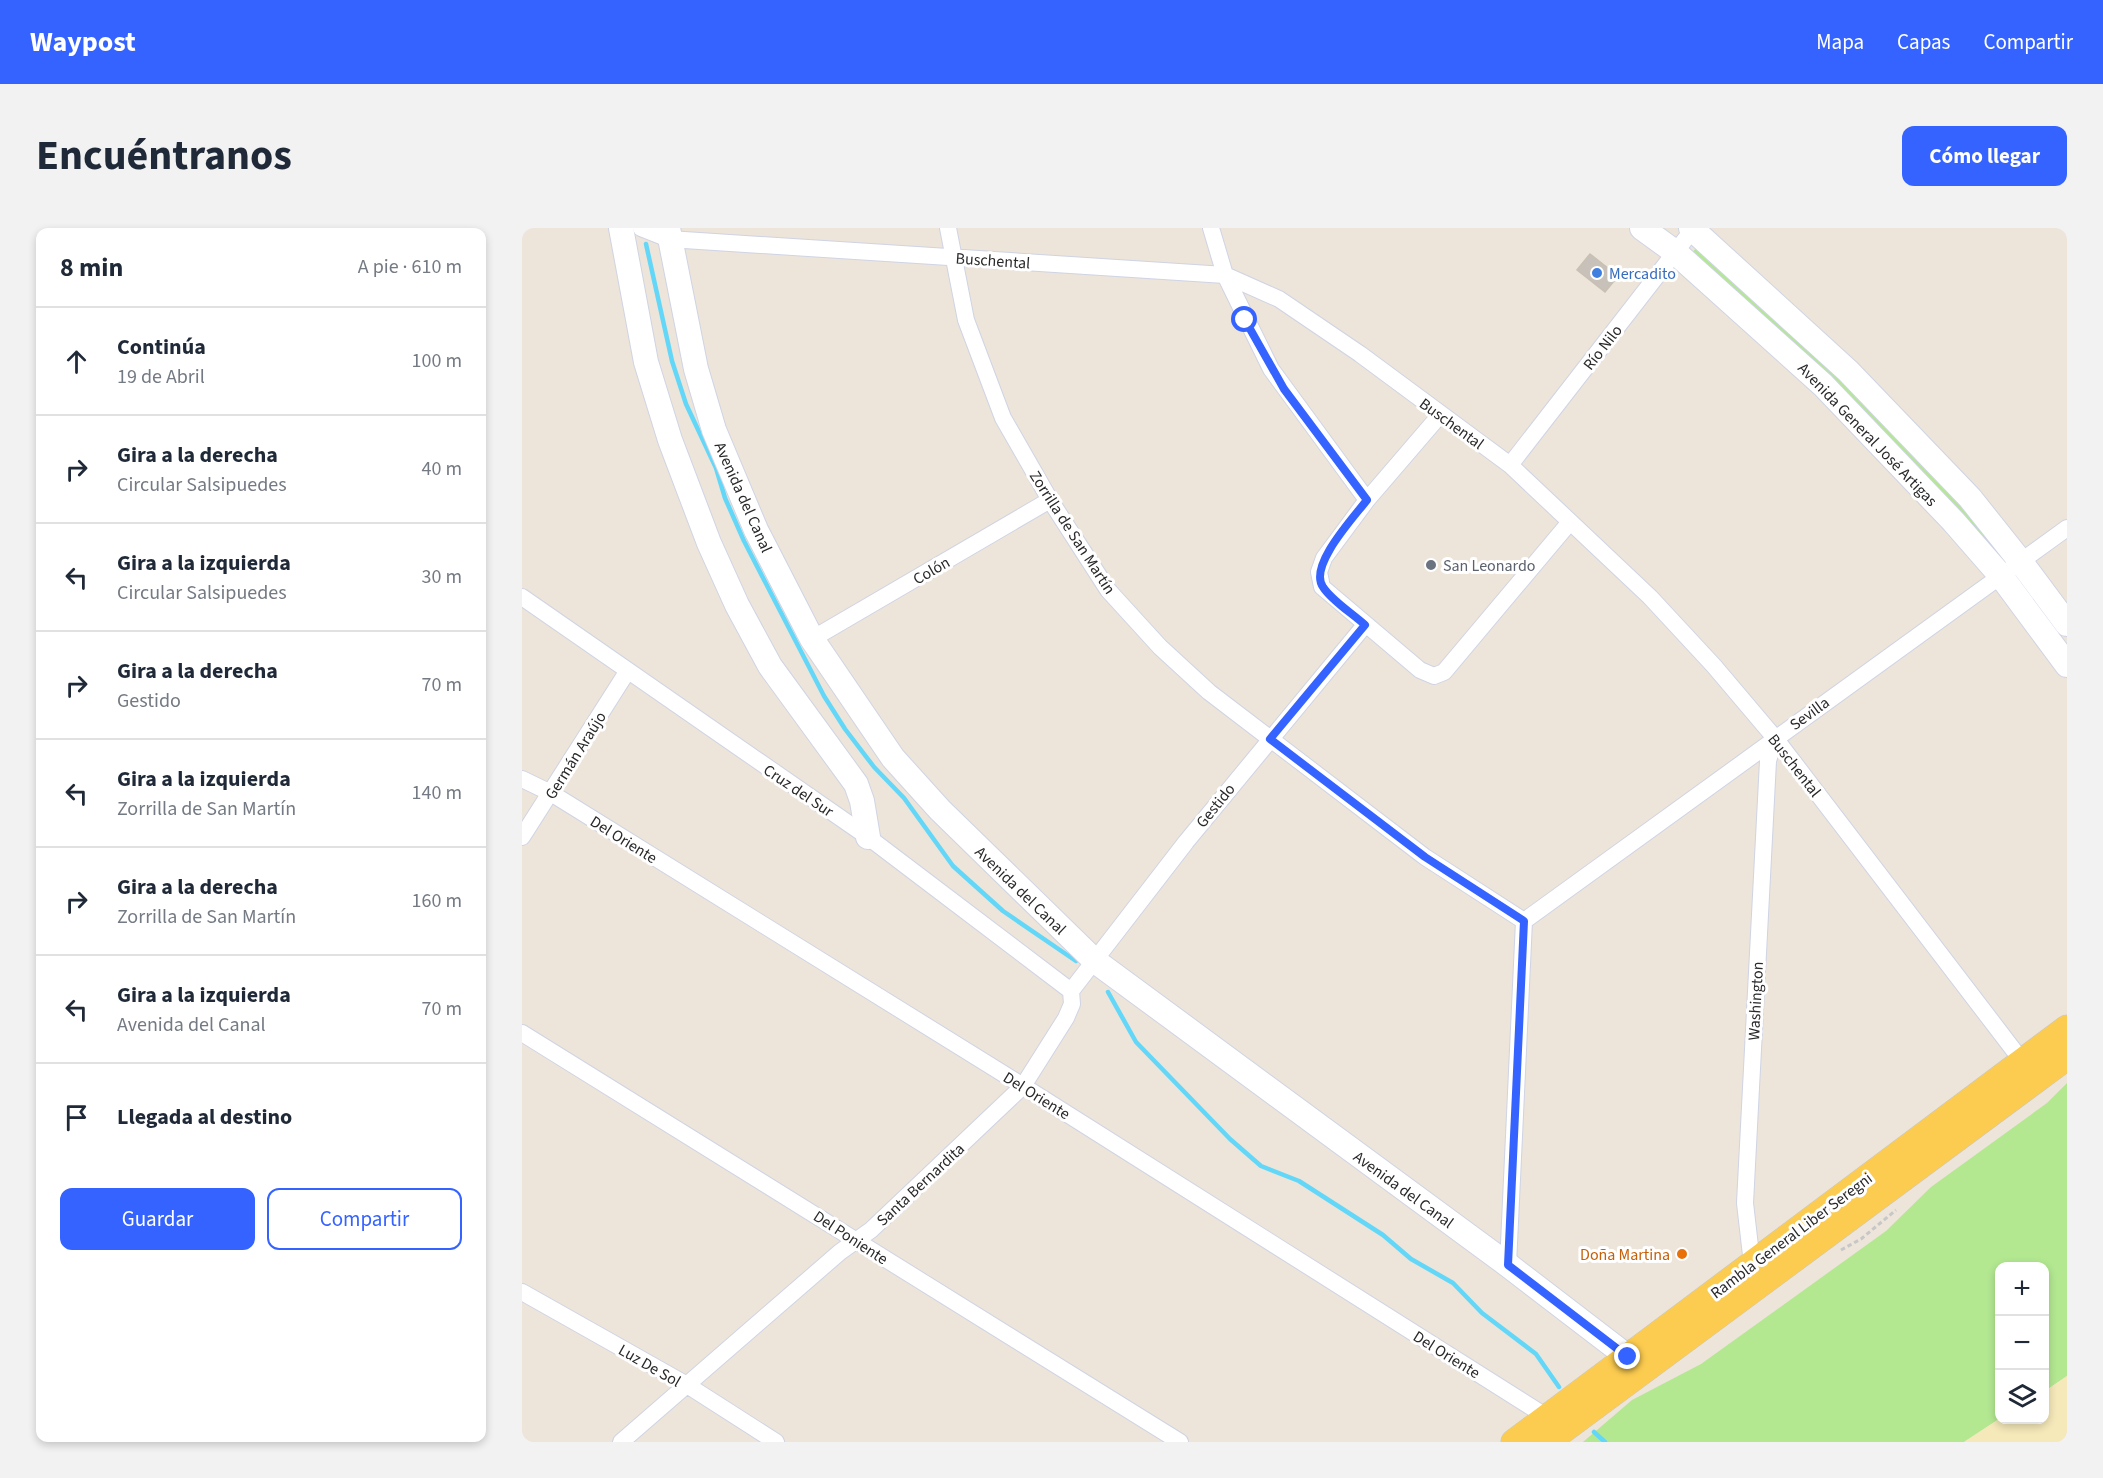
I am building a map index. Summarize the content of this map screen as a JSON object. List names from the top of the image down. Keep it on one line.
{"streets":{"main road":["Rambla General Liber Seregni"],"street":["Buschental","Río Nilo","Avenida General José Artigas","Avenida del Canal","Zorrilla de San Martín","Colón","Sevilla","Germán Araújo","Cruz del Sur","Gestido","Del Oriente","Washington","Santa Bernardita","Del Poniente","Luz De Sol"]},"crossings":[["Buschental","Río Nilo"],["Buschental","Avenida del Canal"],["Buschental","Zorrilla de San Martín"],["Buschental","Sevilla"],["Buschental","Washington"],["Buschental","Rambla General Liber Seregni"],["Río Nilo","Avenida General José Artigas"],["Avenida General José Artigas","Sevilla"],["Avenida del Canal","Colón"],["Avenida del Canal","Gestido"],["Avenida del Canal","Rambla General Liber Seregni"],["Zorrilla de San Martín","Colón"],["Zorrilla de San Martín","Sevilla"],["Zorrilla de San Martín","Gestido"],["Sevilla","Washington"],["Germán Araújo","Cruz del Sur"],["Germán Araújo","Del Oriente"],["Cruz del Sur","Gestido"],["Cruz del Sur","Santa Bernardita"],["Gestido","Santa Bernardita"],["Del Oriente","Santa Bernardita"],["Del Oriente","Rambla General Liber Seregni"],["Washington","Rambla General Liber Seregni"],["Santa Bernardita","Del Poniente"],["Santa Bernardita","Luz De Sol"]],"places":["Mercadito","San Leonardo","Doña Martina"],"page":{"header":"Waypost","nav":["Mapa","Capas","Compartir"],"title":"Encuéntranos","buttons":["Cómo llegar",["Guardar","Compartir"]],"heading":["8 min","A pie · 610 m"],"list":[["Continúa","19 de Abril","100 m"],["Gira a la derecha","Circular Salsipuedes","40 m"],["Gira a la izquierda","Circular Salsipuedes","30 m"],["Gira a la derecha","Gestido","70 m"],["Gira a la izquierda","Zorrilla de San Martín","140 m"],["Gira a la derecha","Zorrilla de San Martín","160 m"],["Gira a la izquierda","Avenida del Canal","70 m"],"Llegada al destino"],"map_buttons":["+","−"]}}
